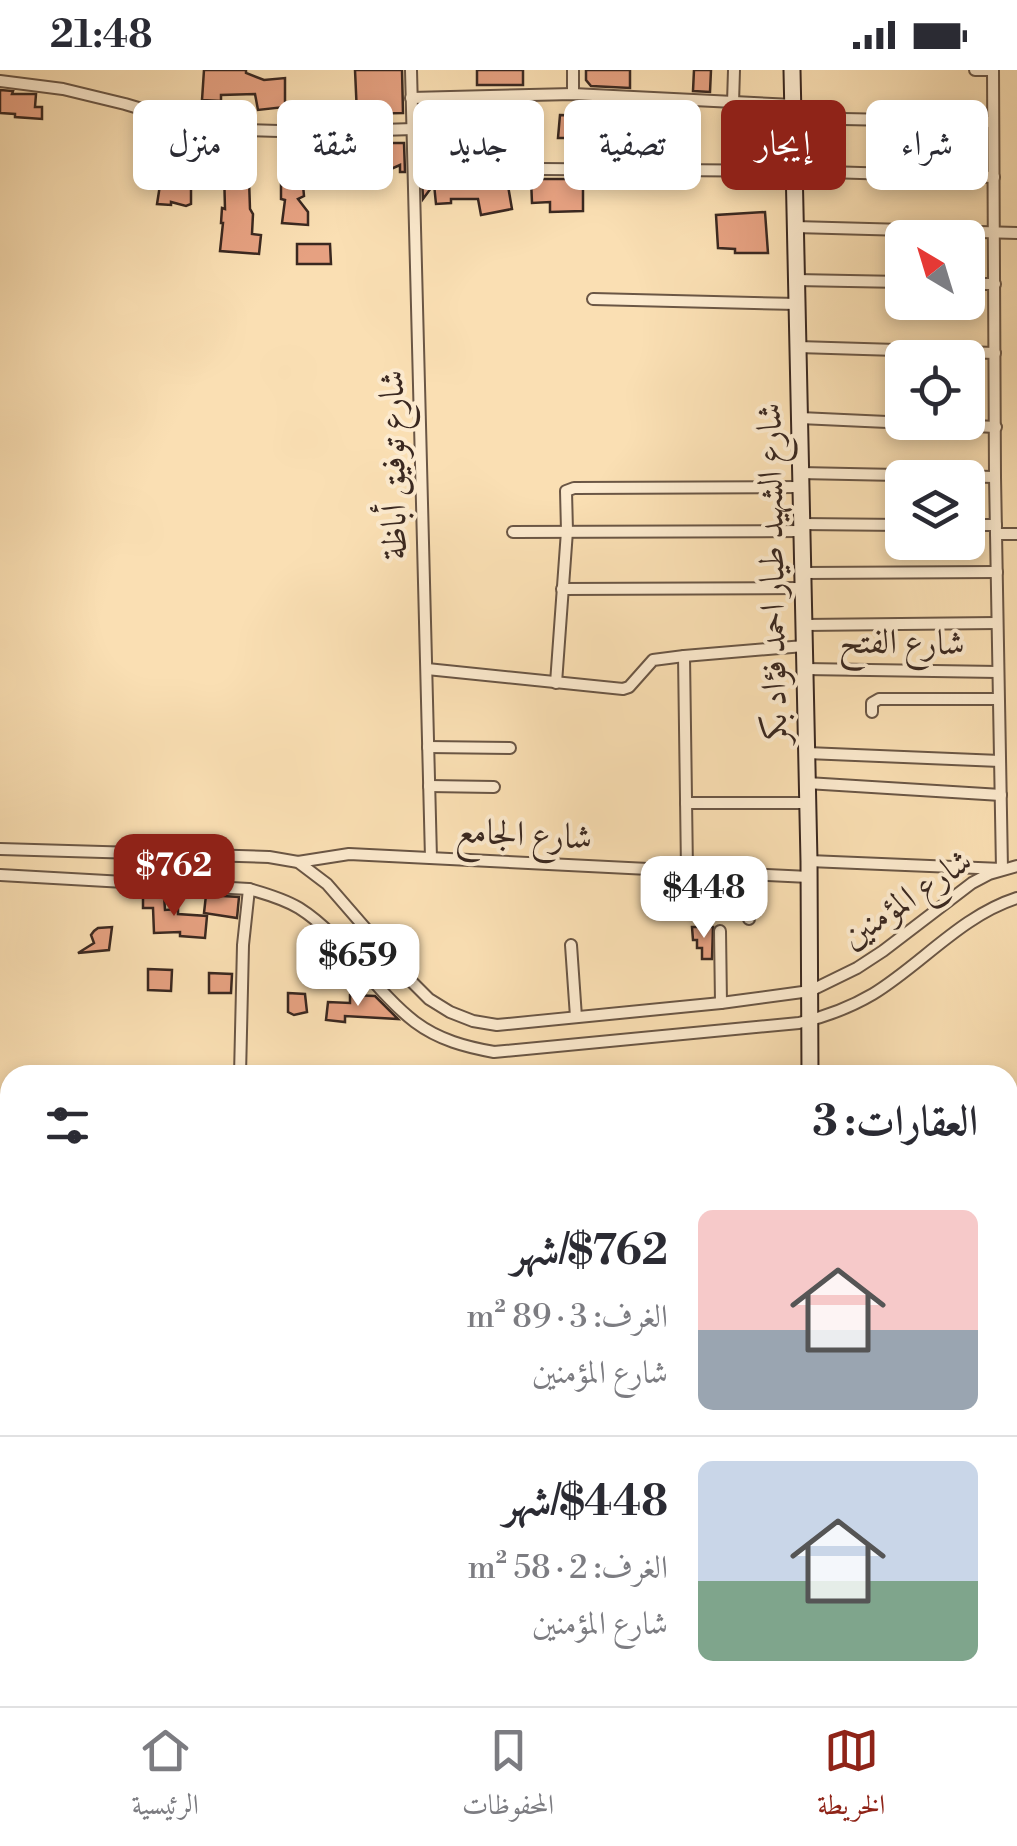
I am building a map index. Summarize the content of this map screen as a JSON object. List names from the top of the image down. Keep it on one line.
{"streets":{"street":["شارع توفيق أباظة","شارع الشهيد طيار احمد فؤاد بكر","شارع الفتح","شارع الجامع","شارع المؤمنين"]},"crossings":[["شارع توفيق أباظة","شارع الجامع"],["شارع الشهيد طيار احمد فؤاد بكر","شارع الفتح"],["شارع الشهيد طيار احمد فؤاد بكر","شارع الجامع"],["شارع الشهيد طيار احمد فؤاد بكر","شارع المؤمنين"],["شارع الجامع","شارع المؤمنين"]],"north":"top left","page":{"status":"21:48","chip":["شراء","إيجار","تصفية","جديد","شقة","منزل"],"price":["$762","$448","$659"],"heading":"العقارات: 3","list":[{"name":"$762/شهر","note":"الغرف: 3 · 89 m² · شارع المؤمنين"},{"name":"$448/شهر","note":"الغرف: 2 · 58 m² · شارع المؤمنين"}],"tabs":["الخريطة","المحفوظات","الرئيسية"]}}
